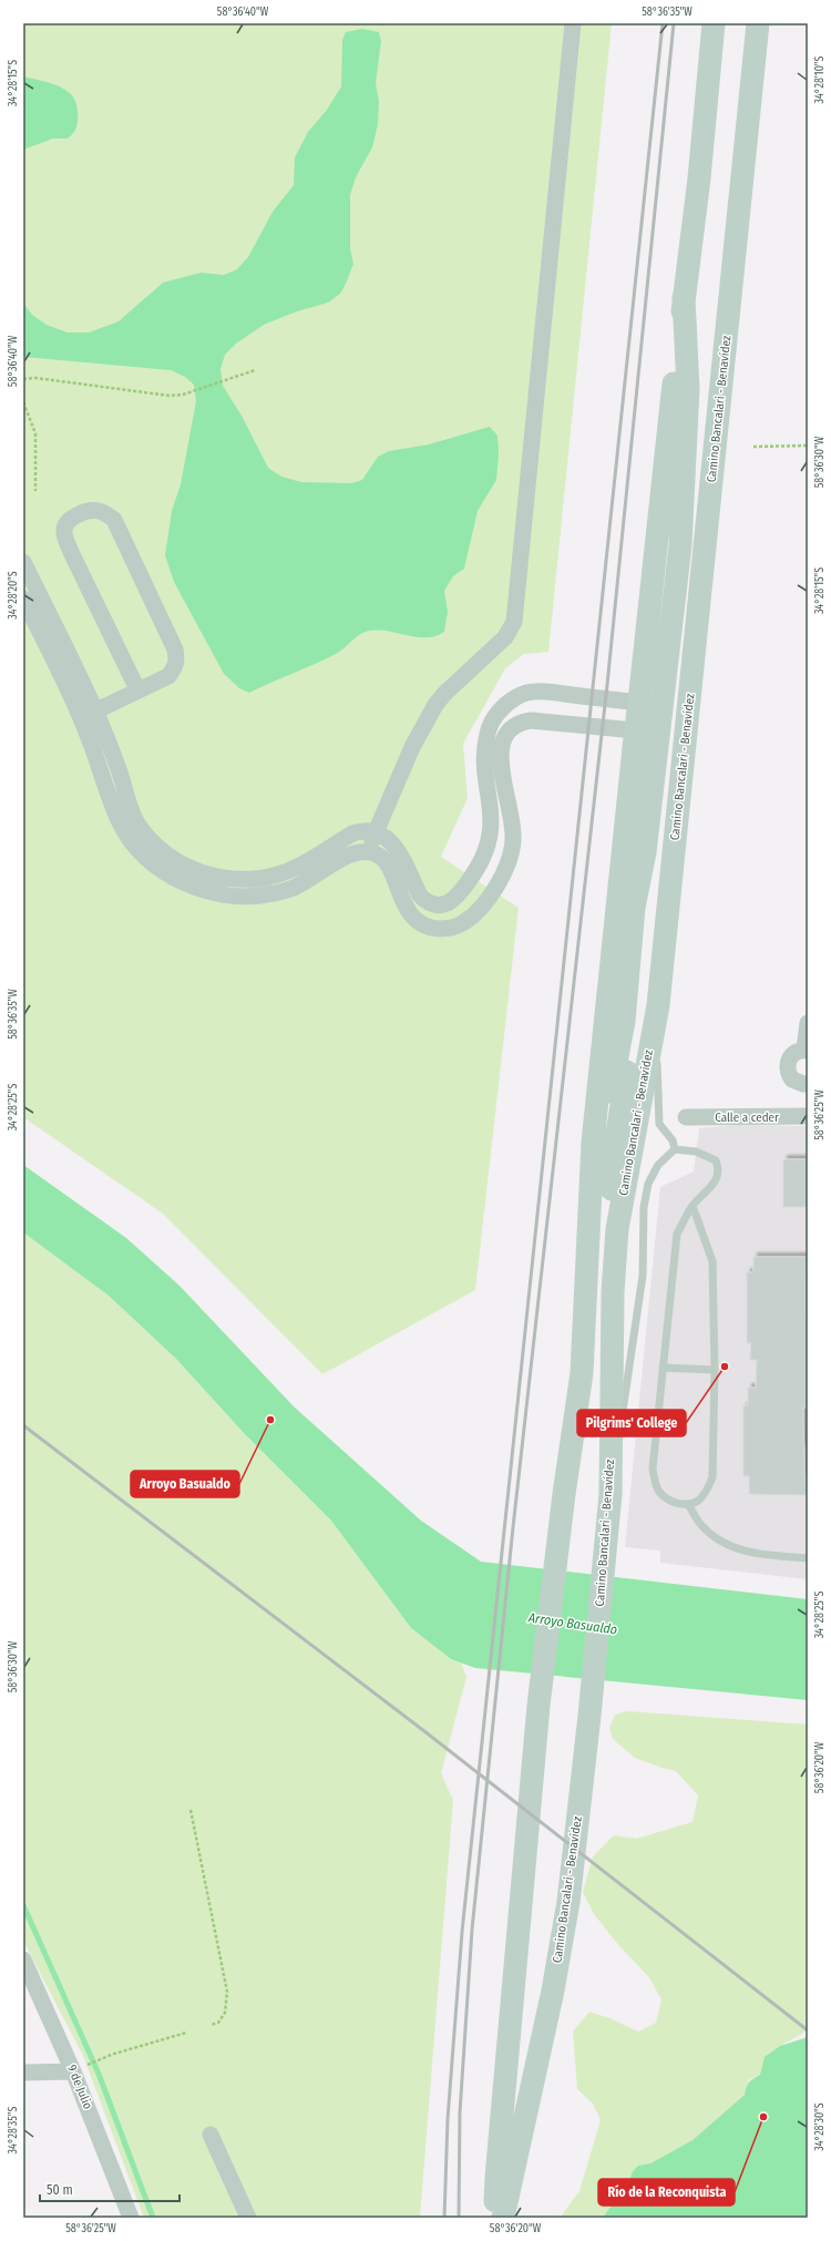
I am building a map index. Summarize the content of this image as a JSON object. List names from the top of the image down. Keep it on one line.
{"streets":{"main road":["Camino Bancalari - Benavídez"],"street":["Calle a ceder","9 de Julio"]},"water":["Arroyo Basualdo"],"places":["Pilgrims' College","Arroyo Basualdo","Río de la Reconquista"],"scale_bar":"50 m","coordinates":["58°36'40\"W","58°36'35\"W","34°28'10\"S","34°28'15\"S","58°36'30\"W","34°28'20\"S","34°28'25\"S","58°36'25\"W","58°36'20\"W","34°28'30\"S","34°28'35\"S"]}
